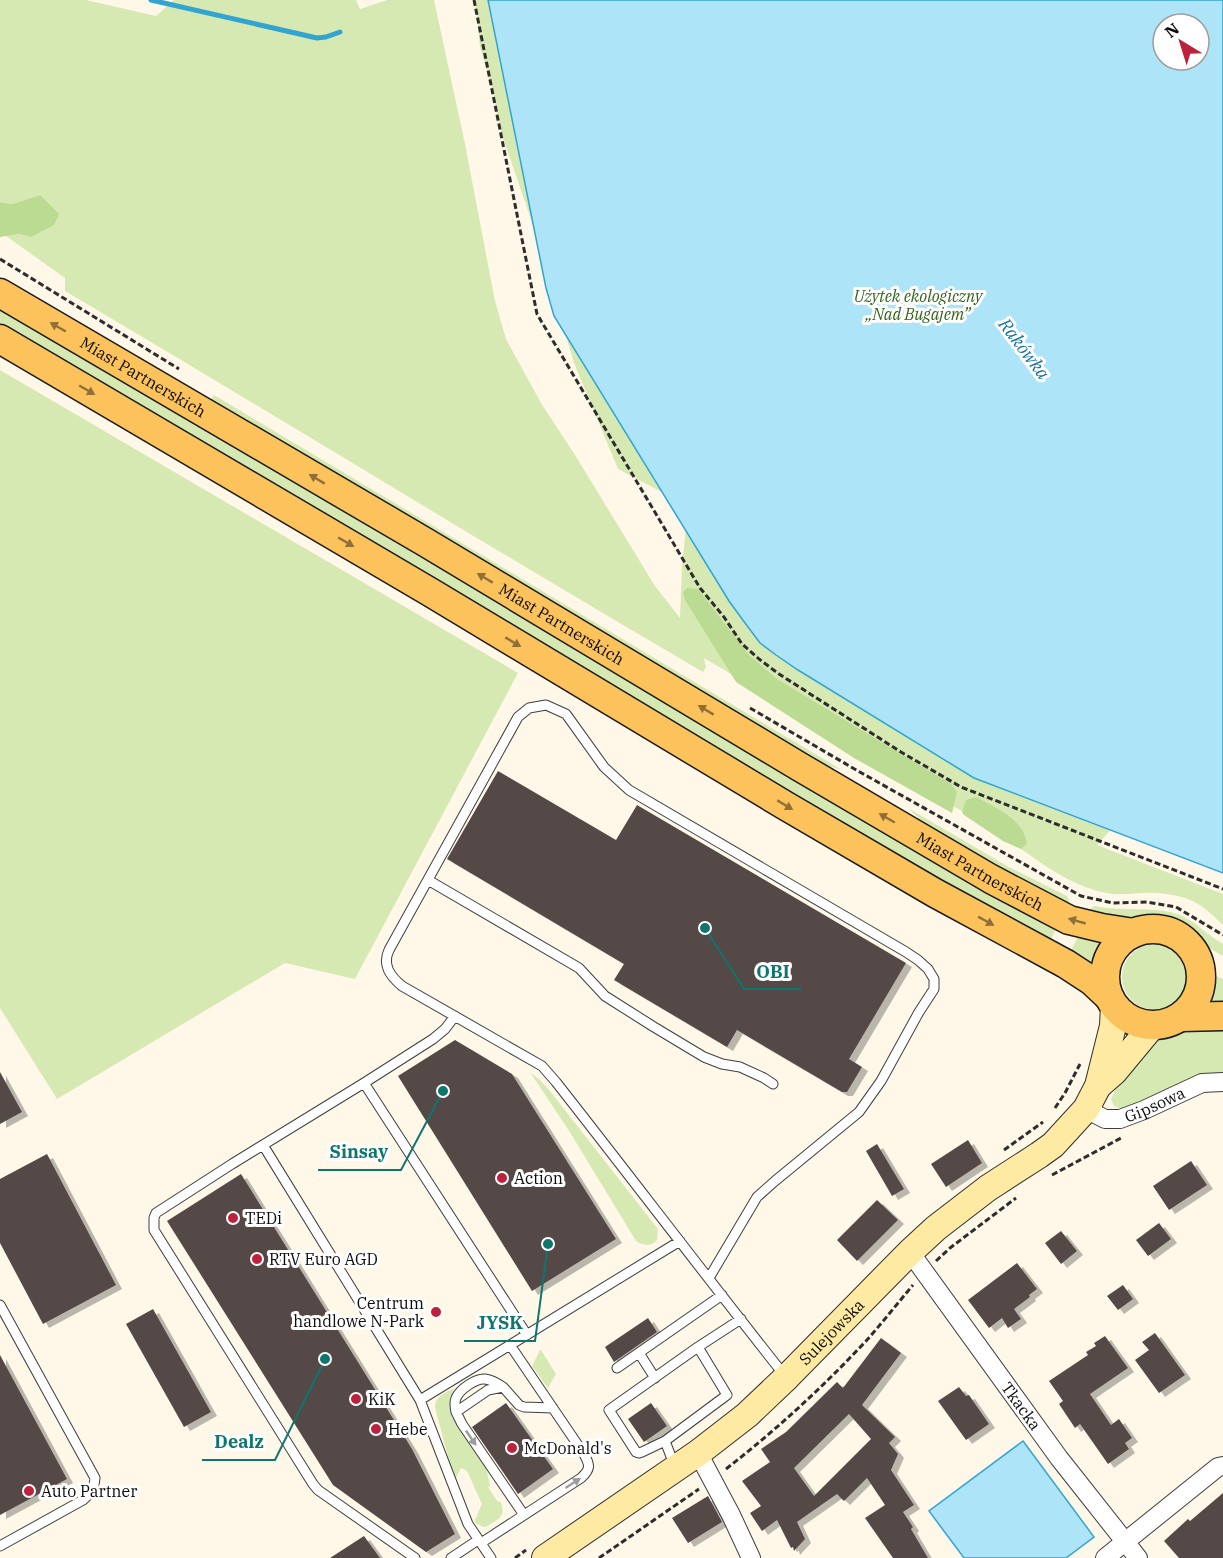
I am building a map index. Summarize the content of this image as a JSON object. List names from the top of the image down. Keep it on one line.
{"streets":{"main road":["Miast Partnerskich","Sulejowska"],"street":["Gipsowa","Tkacka"]},"crossings":[["Miast Partnerskich","Sulejowska"],["Gipsowa","Sulejowska"],["Sulejowska","Tkacka"]],"water":["Rakówka"],"parks":["Użytek ekologiczny „Nad Bugajem”"],"places":["OBI","Sinsay","Action","TEDi","JYSK","RTV Euro AGD","Centrum handlowe N-Park","Dealz","KiK","Hebe","McDonald's","Auto Partner"],"north":"top left"}
